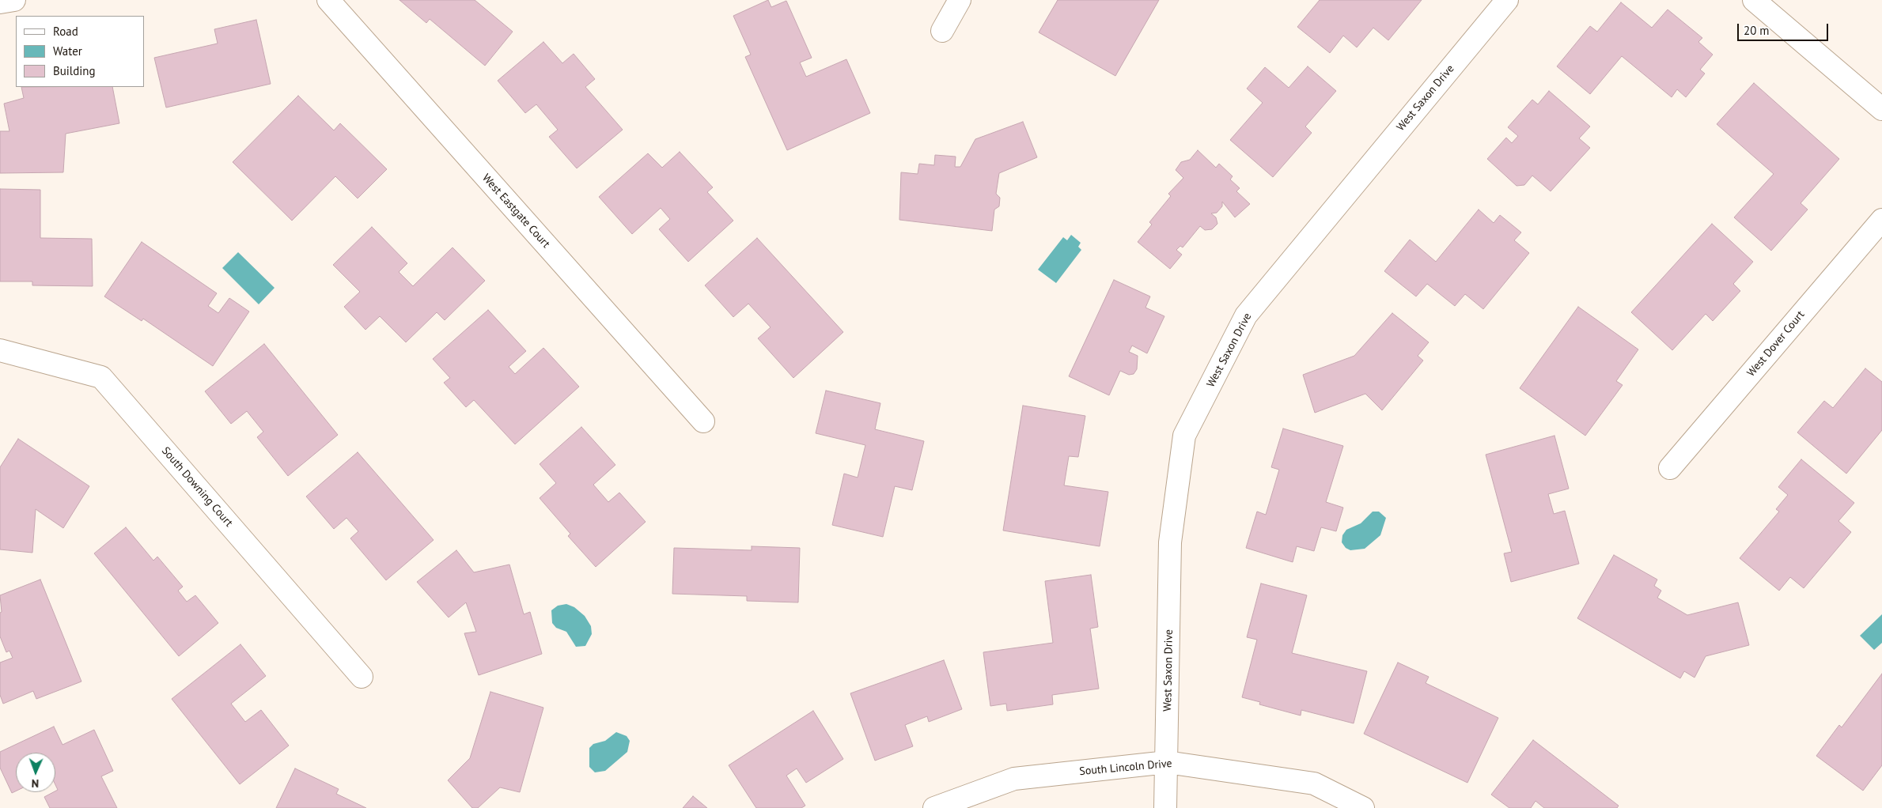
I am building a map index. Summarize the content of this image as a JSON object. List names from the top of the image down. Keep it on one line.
{"streets":{"street":["West Saxon Drive","West Eastgate Court","West Dover Court","South Downing Court","South Lincoln Drive"]},"crossings":[["West Saxon Drive","South Lincoln Drive"]],"legend":["Road","Water","Building"],"scale_bar":"20 m","north":"bottom"}
